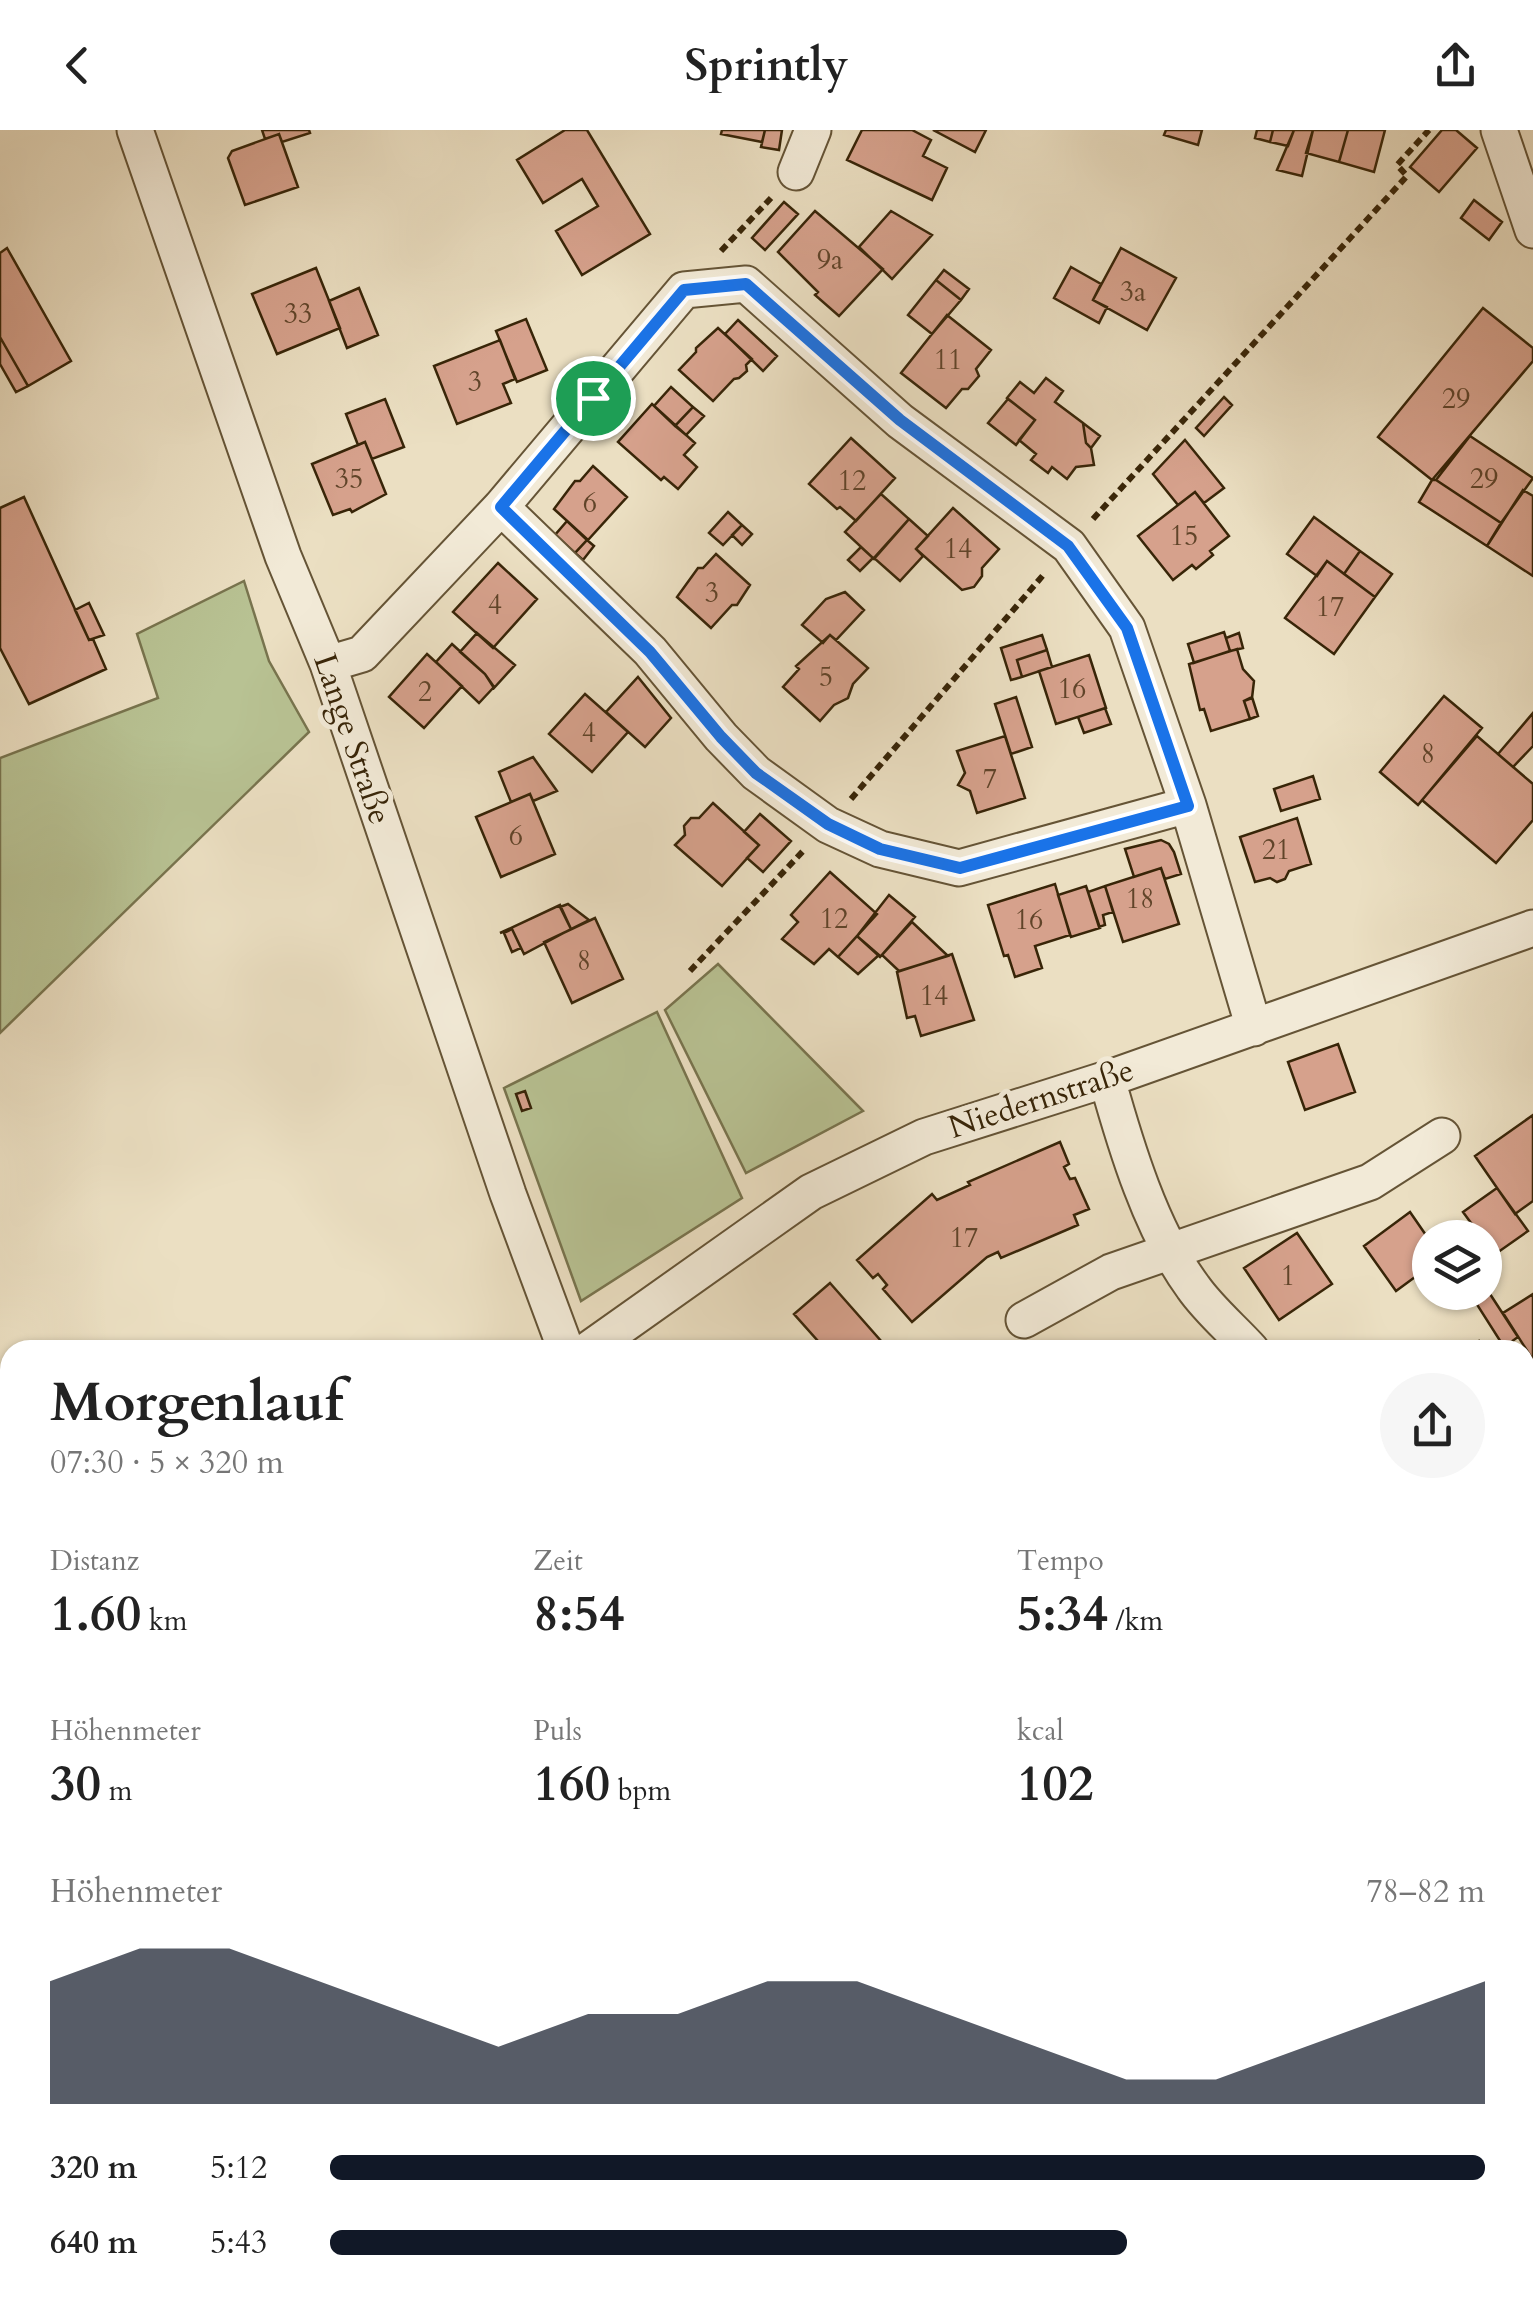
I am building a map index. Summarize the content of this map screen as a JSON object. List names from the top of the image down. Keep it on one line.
{"streets":{"street":["Lange Straße","Niedernstraße"]},"house_numbers":["9a","3a","33","11","3","29","35","29","12","6","15","14","3","4","17","5","16","2","4","8","7","6","21","18","12","16","8","14","17","1"],"page":{"header":"Sprintly","heading":["Morgenlauf","07:30 · 5 × 320 m"],"stats":[["Distanz","1.60 km"],["Zeit","8:54"],["Tempo","5:34 /km"],["Höhenmeter","30 m"],["Puls","160 bpm"],["kcal","102"]],"chart":["Höhenmeter","78–82 m"],"list":[{"name":"320 m","note":"5:12"},{"name":"640 m","note":"5:43"}]}}
